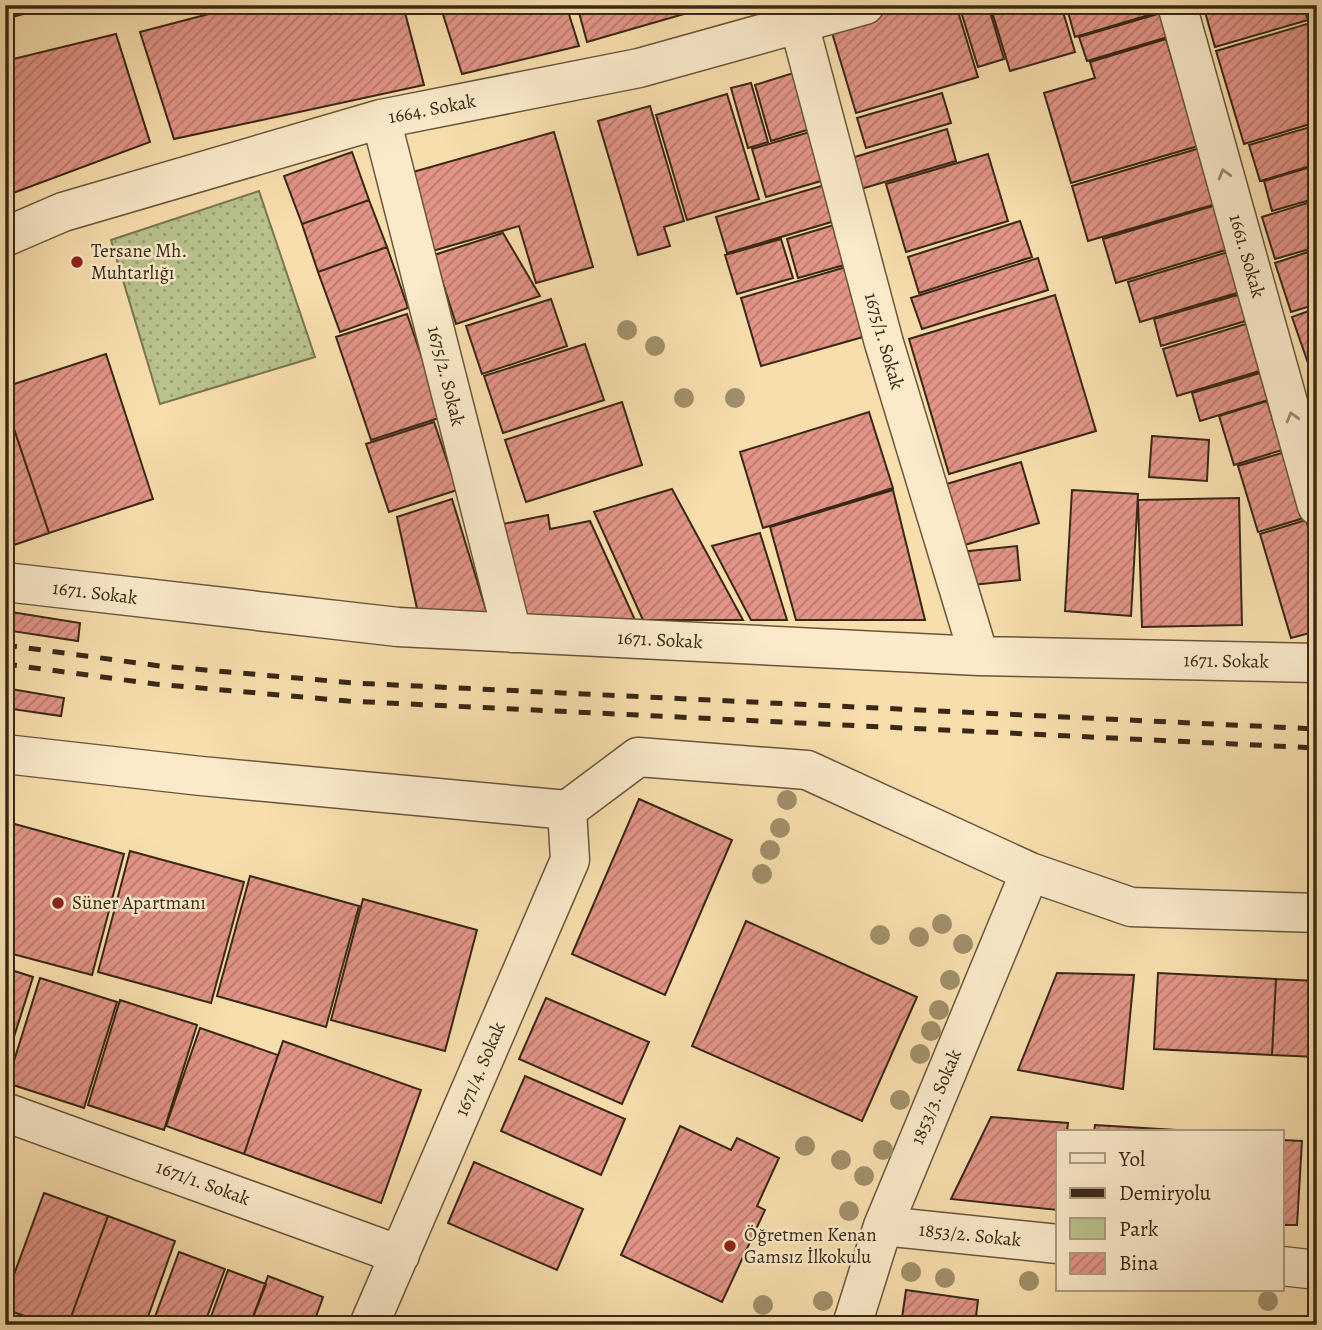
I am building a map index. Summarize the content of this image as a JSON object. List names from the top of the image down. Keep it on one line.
{"streets":{"street":["1664. Sokak","1661. Sokak","1675/1. Sokak","1675/2. Sokak","1671. Sokak","1671/4. Sokak","1853/3. Sokak","1671/1. Sokak","1853/2. Sokak"]},"crossings":[["1664. Sokak","1675/1. Sokak"],["1664. Sokak","1675/2. Sokak"],["1675/1. Sokak","1671. Sokak"],["1675/2. Sokak","1671. Sokak"],["1671/4. Sokak","1671/1. Sokak"],["1853/3. Sokak","1853/2. Sokak"]],"one_way":["1661. Sokak"],"places":["Tersane Mh. Muhtarlığı","Süner Apartmanı","Öğretmen Kenan Gamsız İlkokulu"],"legend":["Yol","Demiryolu","Park","Bina"]}
